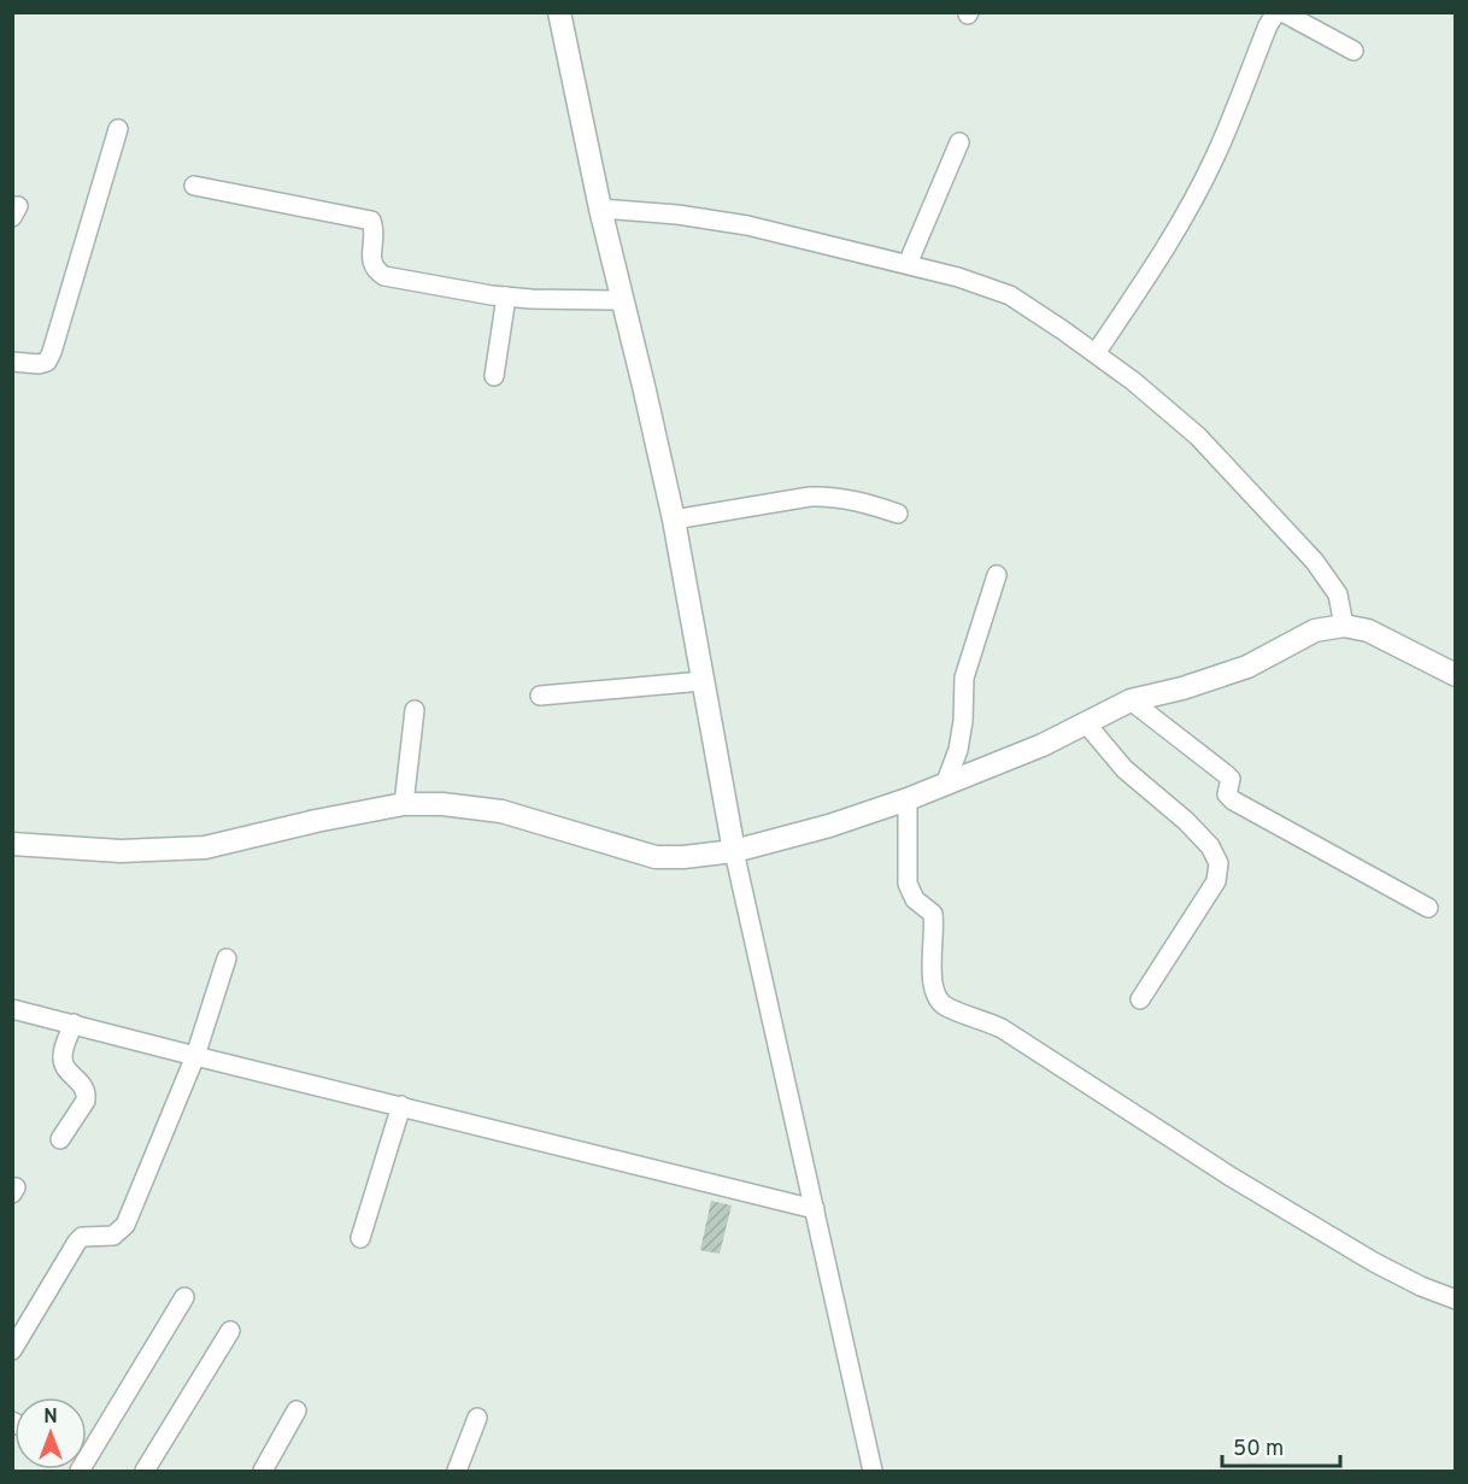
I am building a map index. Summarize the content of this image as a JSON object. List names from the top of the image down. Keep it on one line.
{"scale_bar":"50 m","north":"top"}
